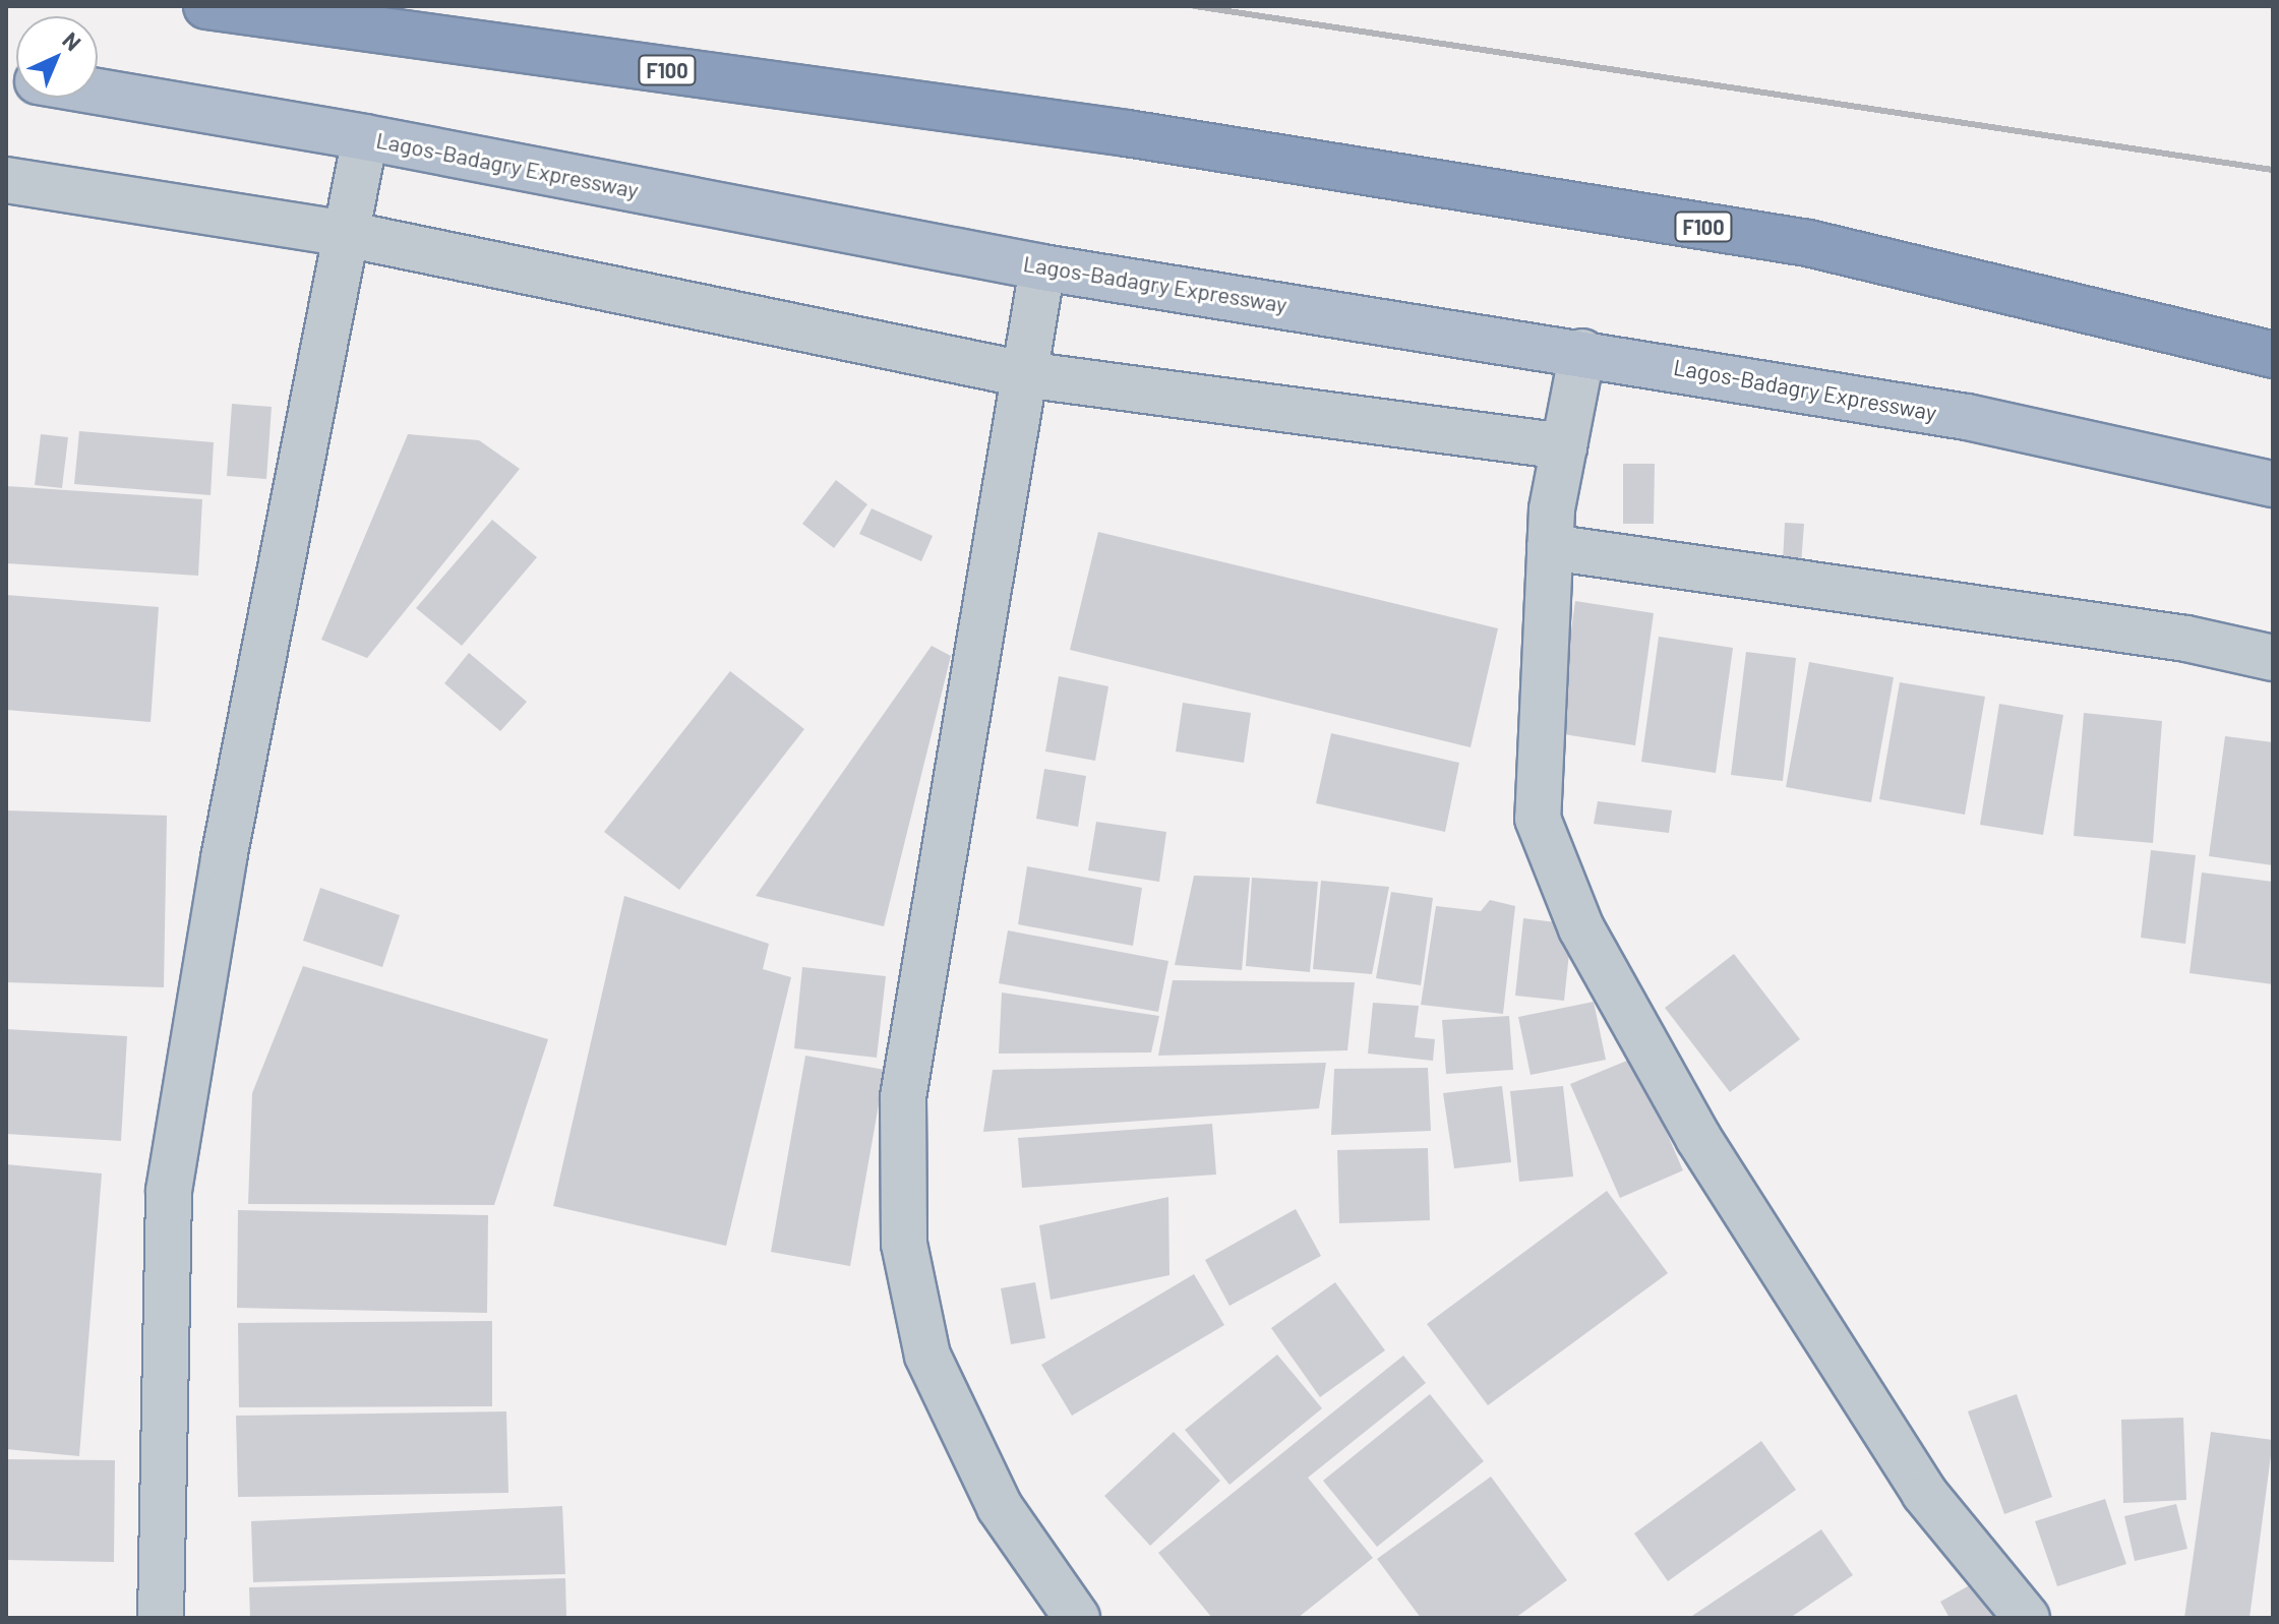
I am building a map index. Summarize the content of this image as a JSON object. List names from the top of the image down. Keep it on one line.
{"streets":{"highway":["F100"],"main road":["Lagos-Badagry Expressway"]},"north":"top right"}
